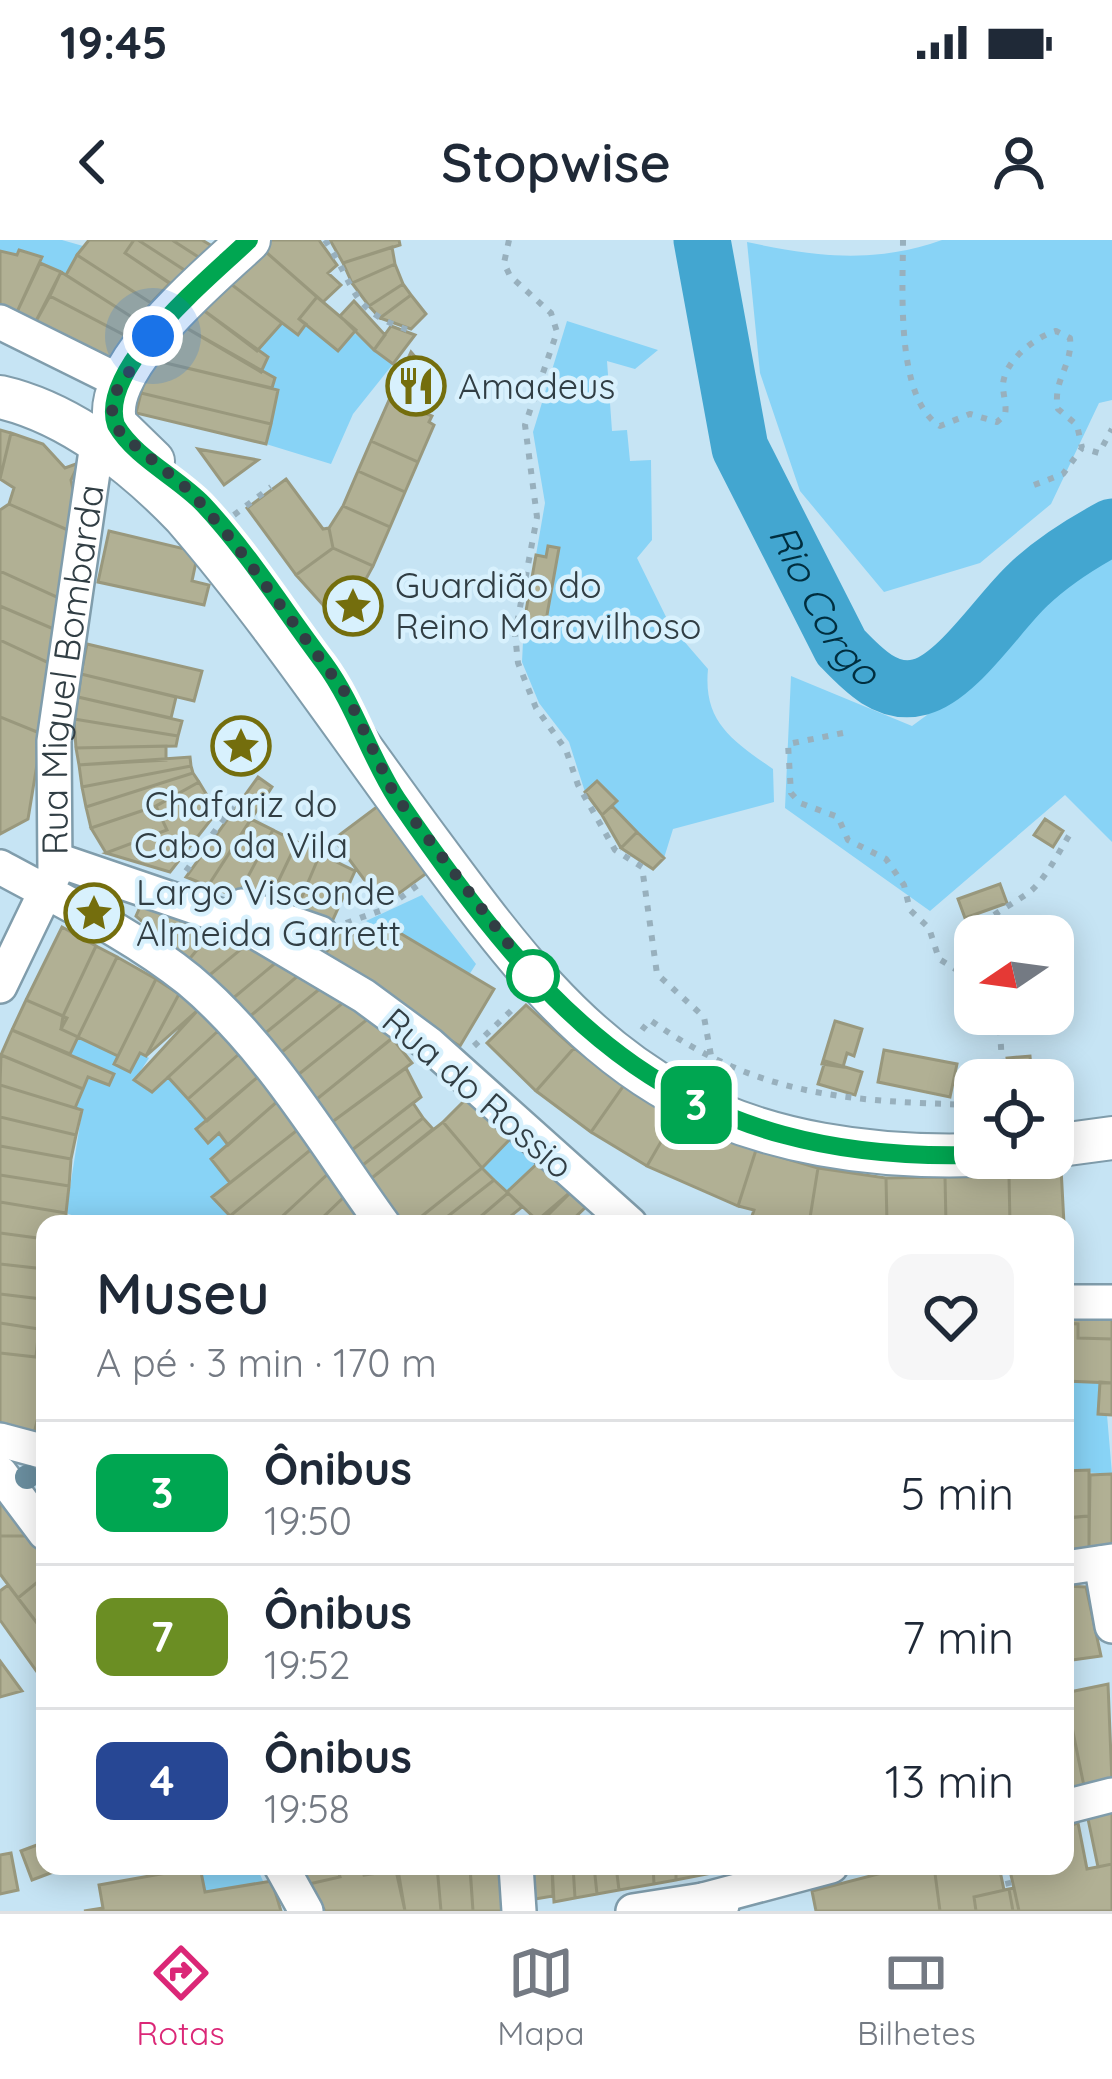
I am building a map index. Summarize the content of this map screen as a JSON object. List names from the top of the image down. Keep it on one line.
{"streets":{"street":["Rua Miguel Bombarda","Rua do Rossio"]},"crossings":[["Rua Miguel Bombarda","Rua do Rossio"]],"water":["Rio Corgo"],"places":{"restaurant":["Amadeus"],"place":["Guardião do Reino Maravilhoso","Chafariz do Cabo da Vila","Largo Visconde Almeida Garrett"]},"lines":["bus line 3"],"north":"left","page":{"status":"19:45","header":"Stopwise","on_map":"3","heading":["Museu","A pé · 3 min · 170 m"],"list":[{"mark":"3","name":"Ônibus","note":"19:50","value":"5 min"},{"mark":"7","name":"Ônibus","note":"19:52","value":"7 min"},{"mark":"4","name":"Ônibus","note":"19:58","value":"13 min"}],"tabs":["Rotas","Mapa","Bilhetes"]}}
